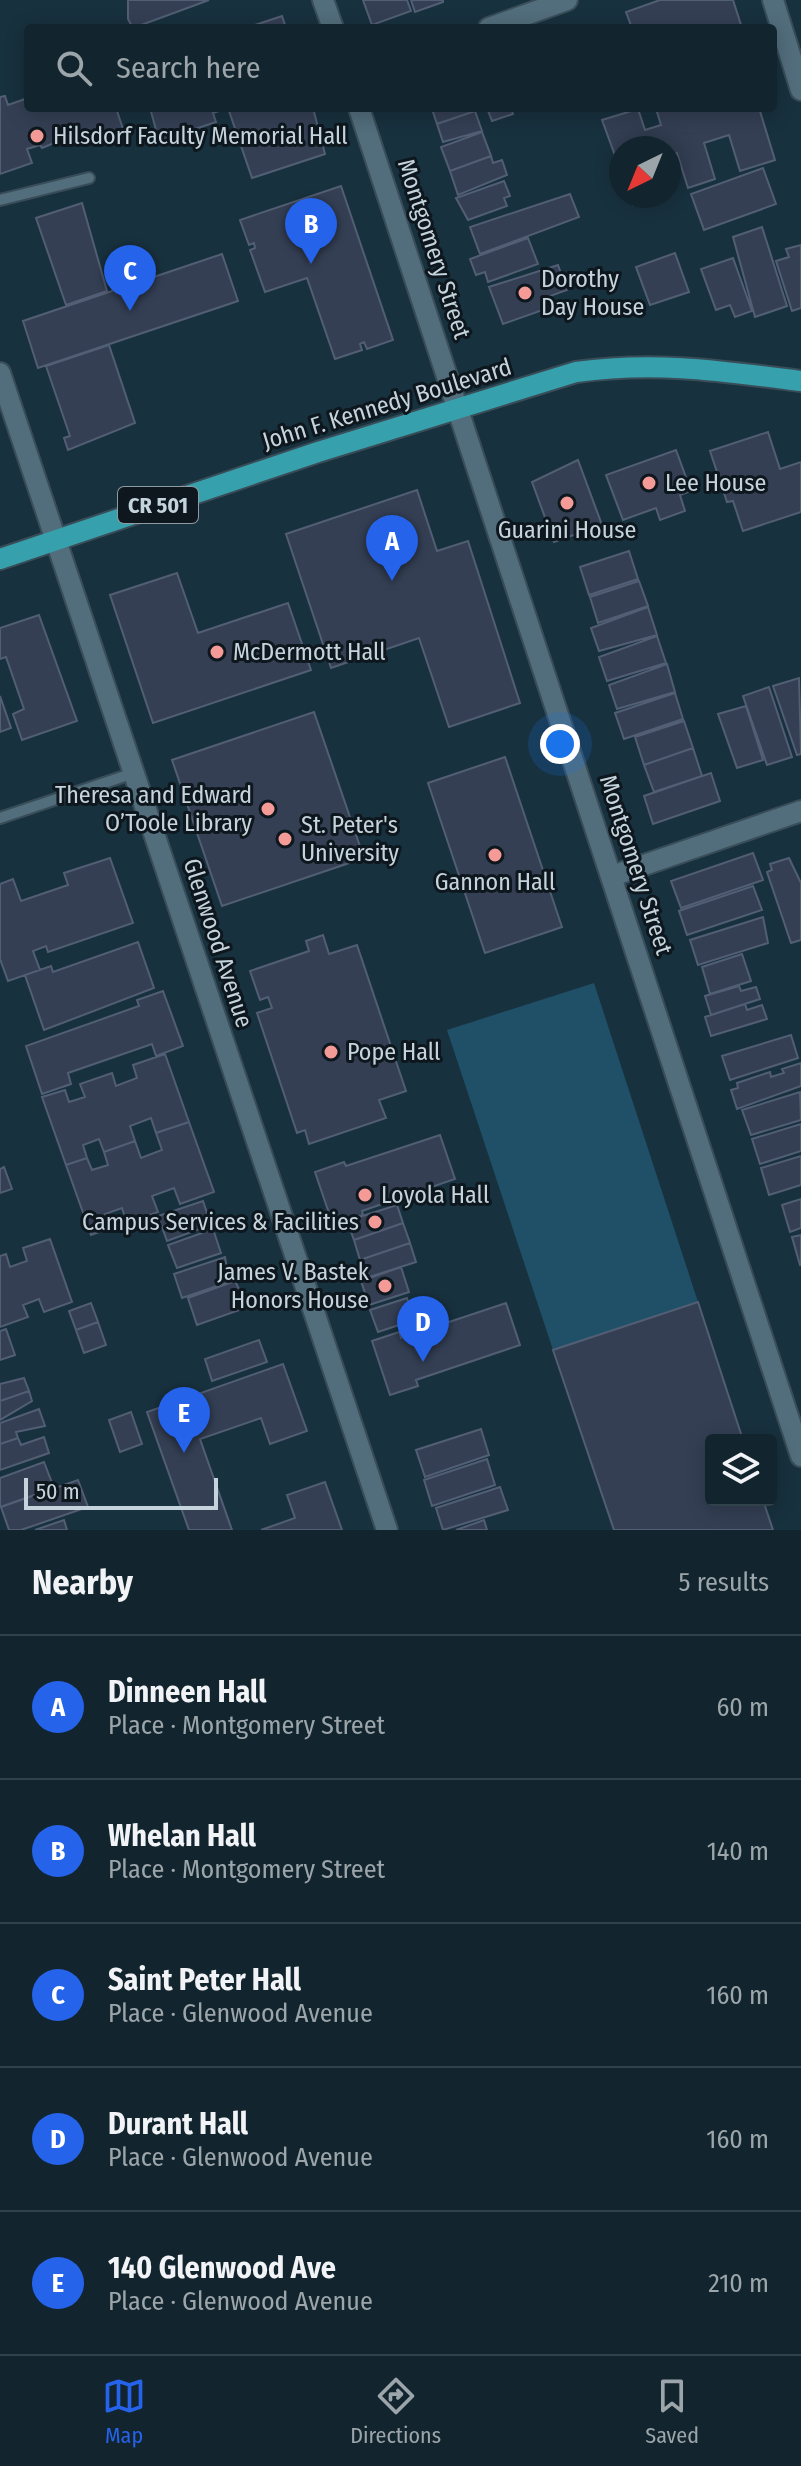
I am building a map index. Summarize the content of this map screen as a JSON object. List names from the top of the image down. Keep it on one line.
{"streets":{"main road":["John F. Kennedy Boulevard","CR 501"],"street":["Montgomery Street","Glenwood Avenue"]},"crossings":[["Montgomery Street","John F. Kennedy Boulevard"],["John F. Kennedy Boulevard","Glenwood Avenue"]],"places":["Hilsdorf Faculty Memorial Hall","Dorothy Day House","Lee House","Guarini House","McDermott Hall","Theresa and Edward O’Toole Library","St. Peter's University","Gannon Hall","Pope Hall","Loyola Hall","Campus Services & Facilities","James V. Bastek Honors House"],"scale_bar":"50 m","north":"bottom left","page":{"search":"Search here","pins":["B","C","A","D","E"],"scale":"50 m","heading":["Nearby","5 results"],"list":[{"mark":"A","name":"Dinneen Hall","note":"Place · Montgomery Street","value":"60 m"},{"mark":"B","name":"Whelan Hall","note":"Place · Montgomery Street","value":"140 m"},{"mark":"C","name":"Saint Peter Hall","note":"Place · Glenwood Avenue","value":"160 m"},{"mark":"D","name":"Durant Hall","note":"Place · Glenwood Avenue","value":"160 m"},{"mark":"E","name":"140 Glenwood Ave","note":"Place · Glenwood Avenue","value":"210 m"}],"nav":["Map","Directions","Saved"]}}
